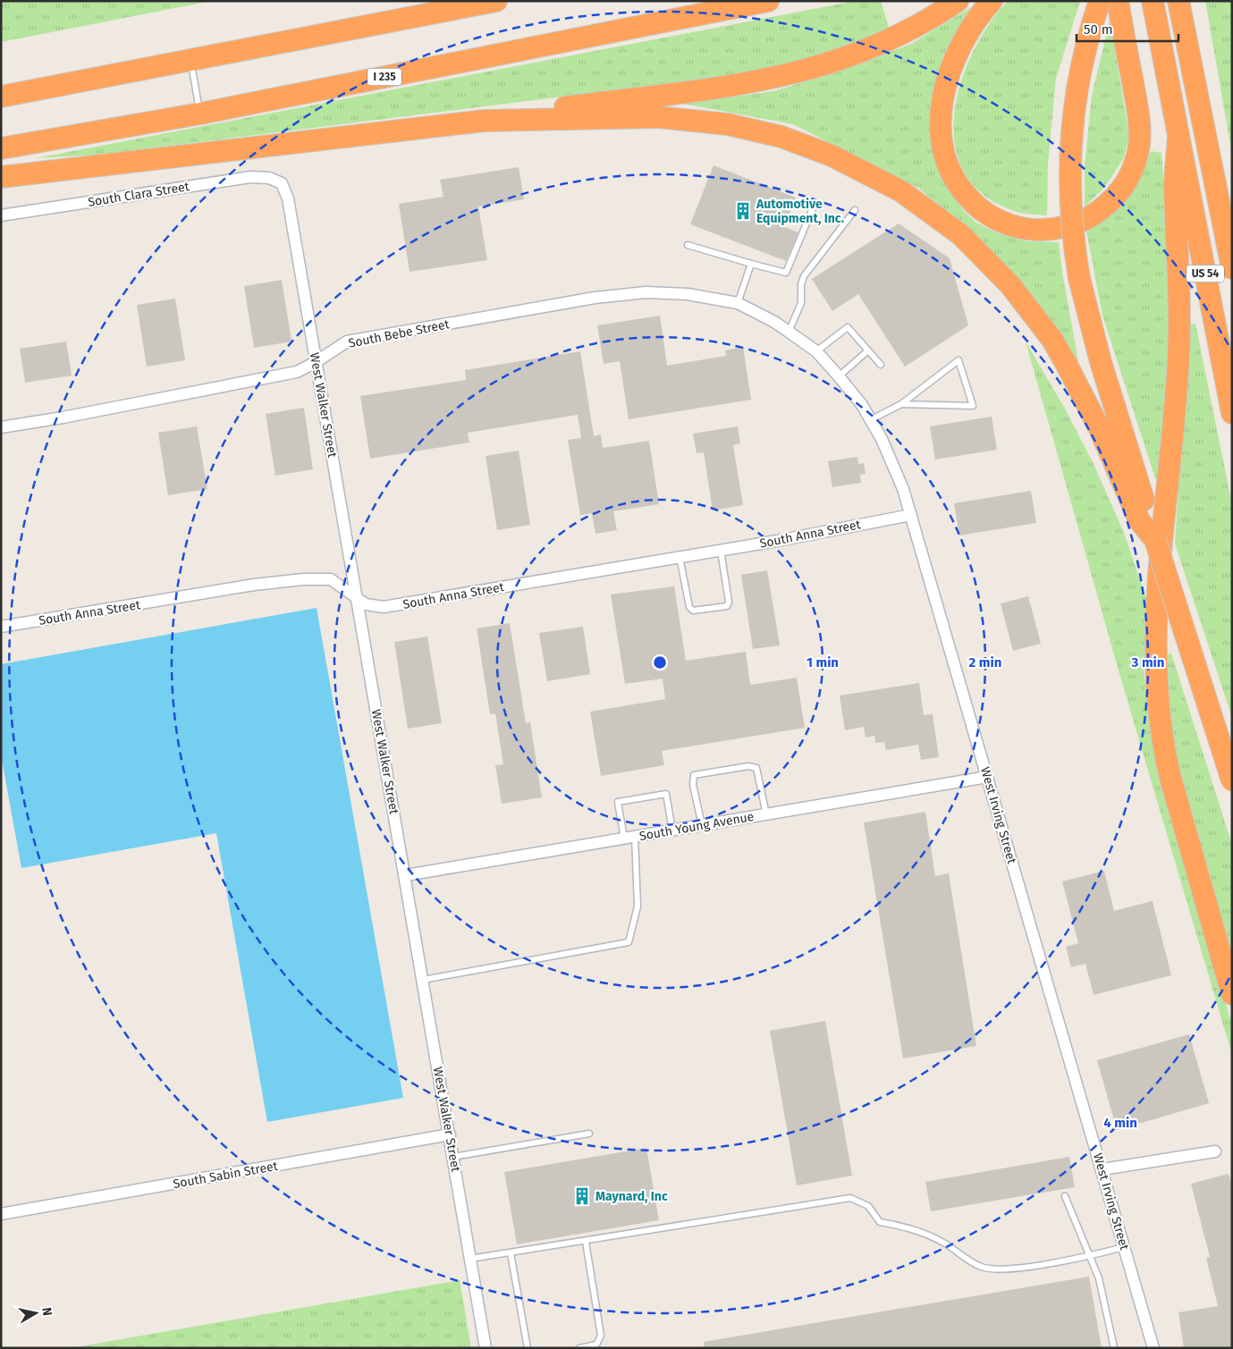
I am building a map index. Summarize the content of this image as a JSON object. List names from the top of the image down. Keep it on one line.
{"streets":{"highway":["I 235","US 54"],"street":["South Clara Street","South Bebe Street","West Walker Street","South Anna Street","West Irving Street","South Young Avenue","South Sabin Street"]},"crossings":[["South Clara Street","West Walker Street"],["South Bebe Street","West Walker Street"],["South Bebe Street","West Irving Street"],["West Walker Street","South Anna Street"],["West Walker Street","South Young Avenue"],["West Walker Street","South Sabin Street"],["South Anna Street","West Irving Street"],["West Irving Street","South Young Avenue"]],"places":{"building":["Automotive Equipment, Inc.","Maynard, Inc"]},"scale_bar":"50 m","north":"right","rings":["1 min","2 min","3 min","4 min"]}
